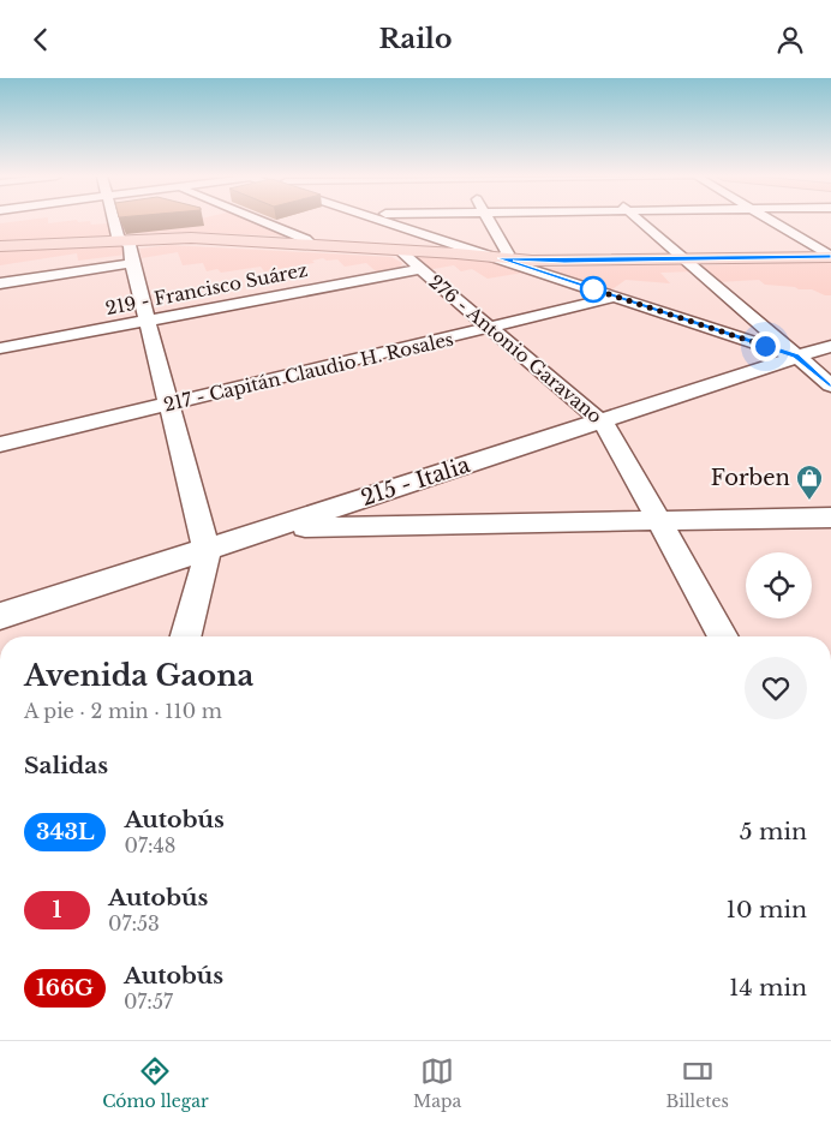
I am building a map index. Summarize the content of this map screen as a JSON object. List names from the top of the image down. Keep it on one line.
{"streets":{"street":["219 - Francisco Suárez","276 - Antonio Garavano","217 - Capitán Claudio H. Rosales","215 - Italia"]},"crossings":[["219 - Francisco Suárez","276 - Antonio Garavano"],["276 - Antonio Garavano","217 - Capitán Claudio H. Rosales"],["276 - Antonio Garavano","215 - Italia"]],"places":{"shop":["Forben"]},"lines":["bus line 343L"],"page":{"header":"Railo","heading":[["Avenida Gaona","A pie · 2 min · 110 m"],"Salidas"],"list":[{"mark":"343L","name":"Autobús","note":"07:48","value":"5 min"},{"mark":"1","name":"Autobús","note":"07:53","value":"10 min"},{"mark":"166G","name":"Autobús","note":"07:57","value":"14 min"}],"tabs":["Cómo llegar","Mapa","Billetes"]}}
